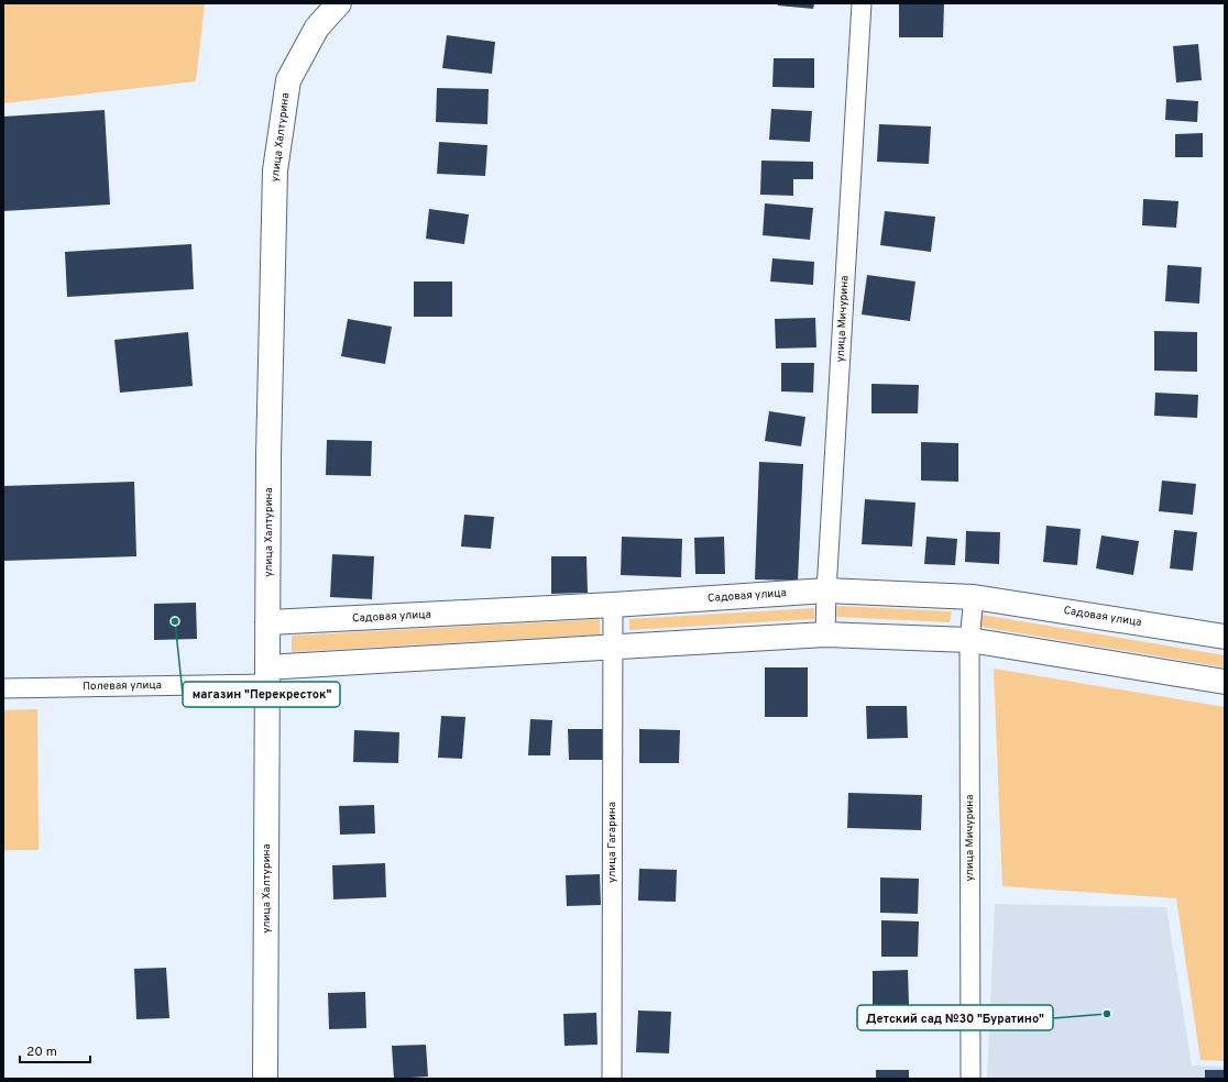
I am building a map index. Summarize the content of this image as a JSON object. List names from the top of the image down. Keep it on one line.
{"streets":{"street":["улица Халтурина","улица Мичурина","Садовая улица","Полевая улица","улица Гагарина"]},"crossings":[["улица Халтурина","Садовая улица"],["улица Халтурина","Полевая улица"],["улица Мичурина","Садовая улица"],["Садовая улица","улица Гагарина"]],"places":["магазин \"Перекресток\"","Детский сад №30 \"Буратино\""],"scale_bar":"20 m"}
